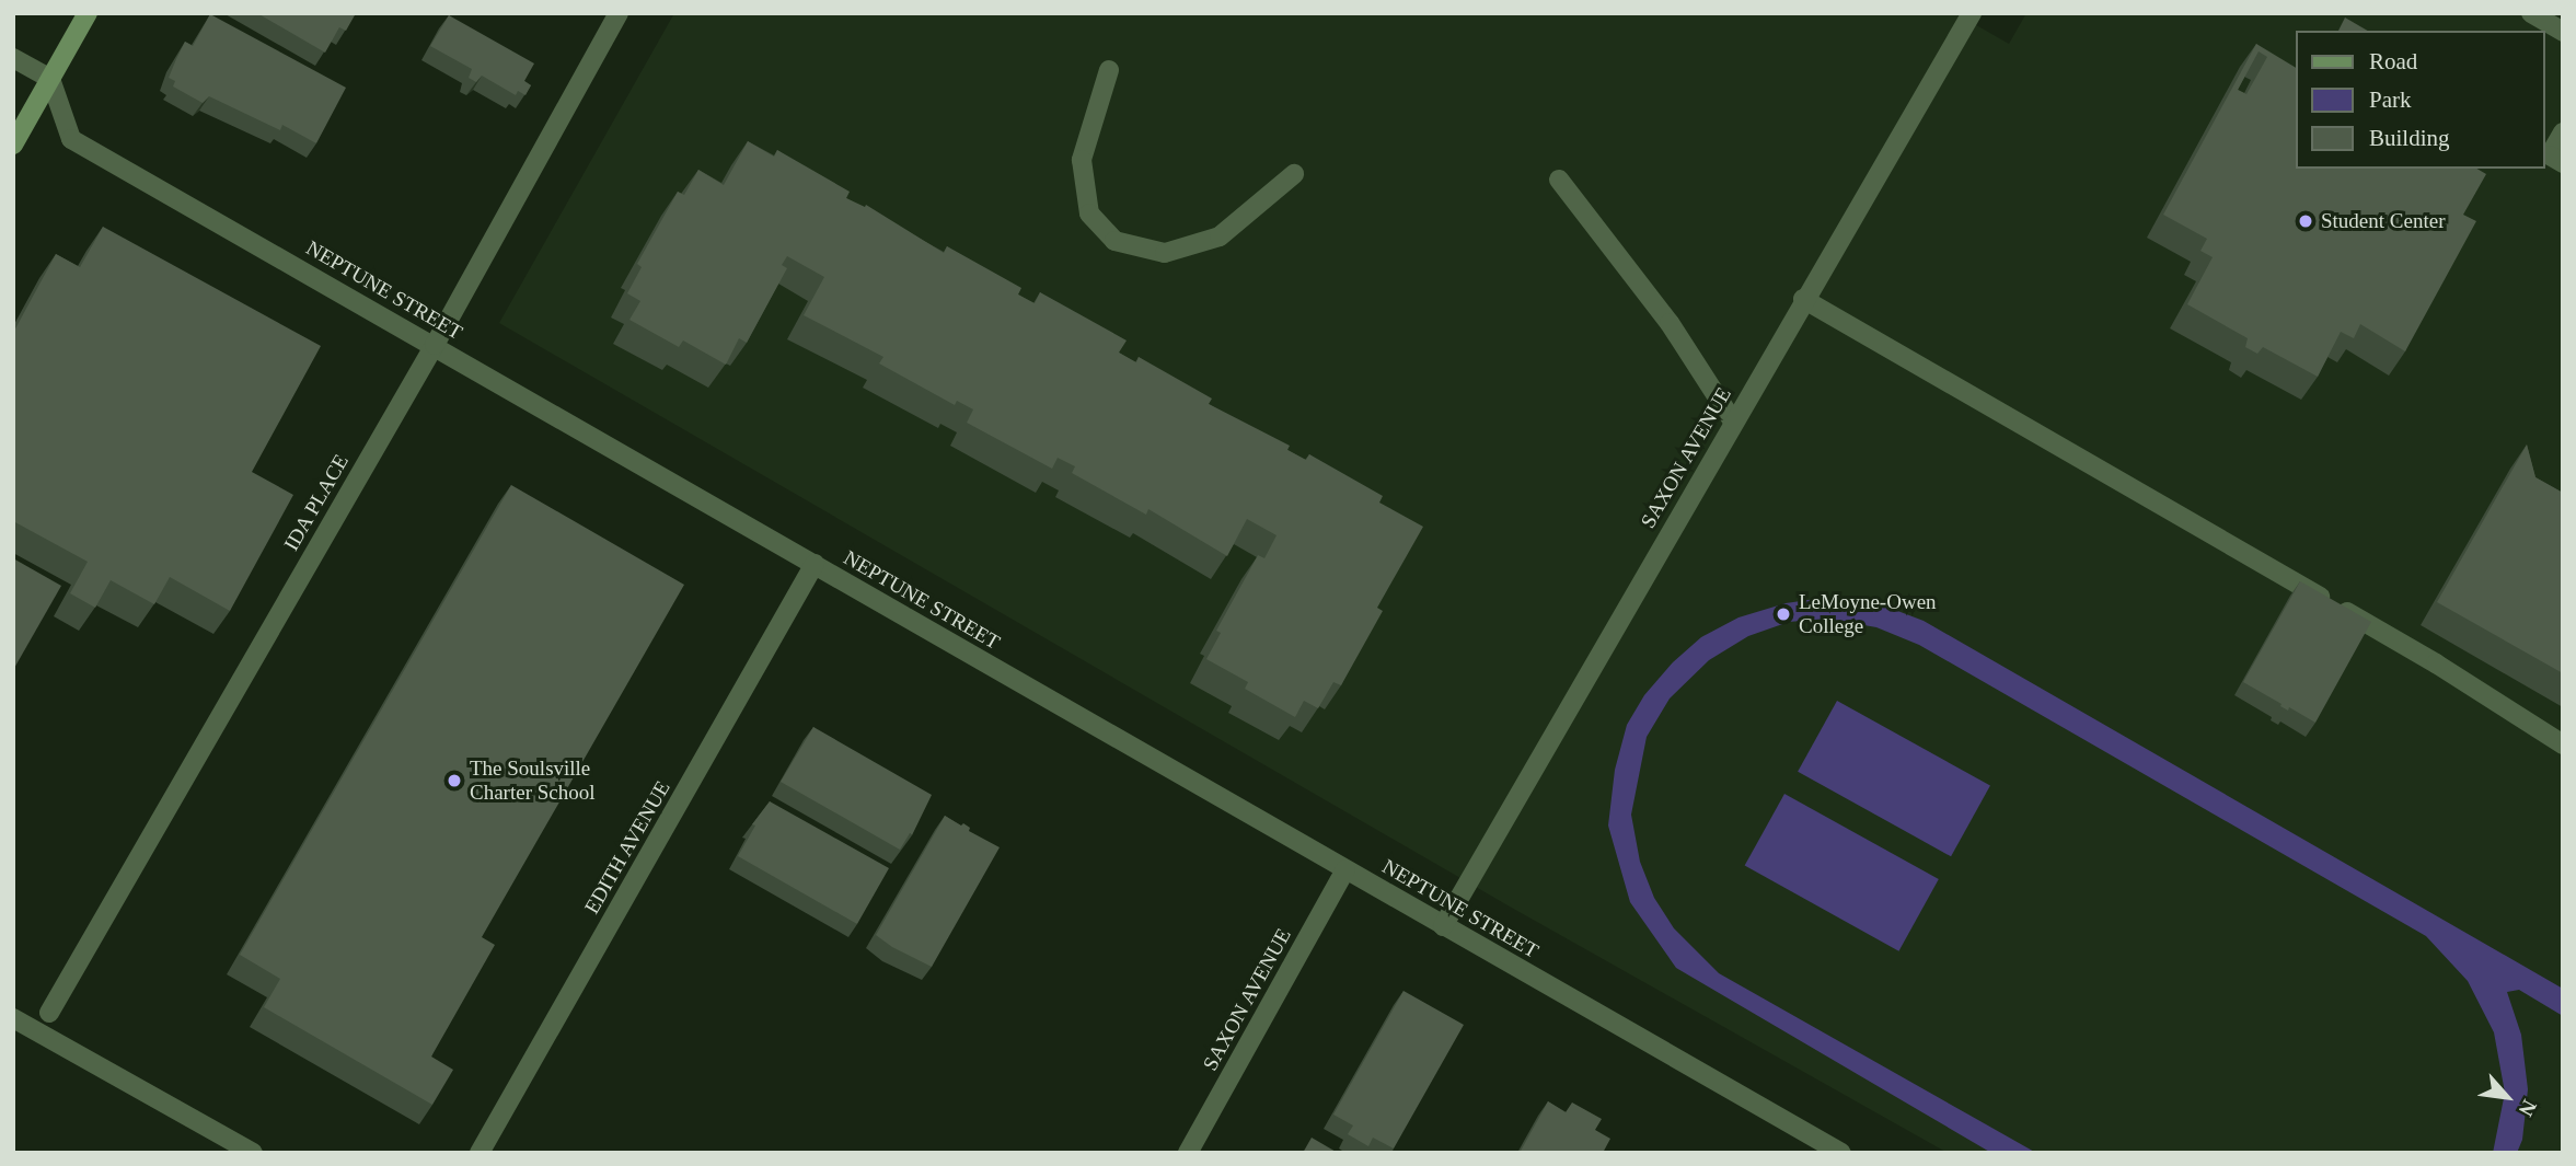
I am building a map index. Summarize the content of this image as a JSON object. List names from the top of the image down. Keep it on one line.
{"streets":{"street":["NEPTUNE STREET","SAXON AVENUE","IDA PLACE","EDITH AVENUE"]},"crossings":[["NEPTUNE STREET","SAXON AVENUE"],["NEPTUNE STREET","IDA PLACE"],["NEPTUNE STREET","EDITH AVENUE"]],"places":["Student Center","LeMoyne-Owen College","The Soulsville Charter School"],"legend":["Road","Park","Building"],"north":"bottom right"}
